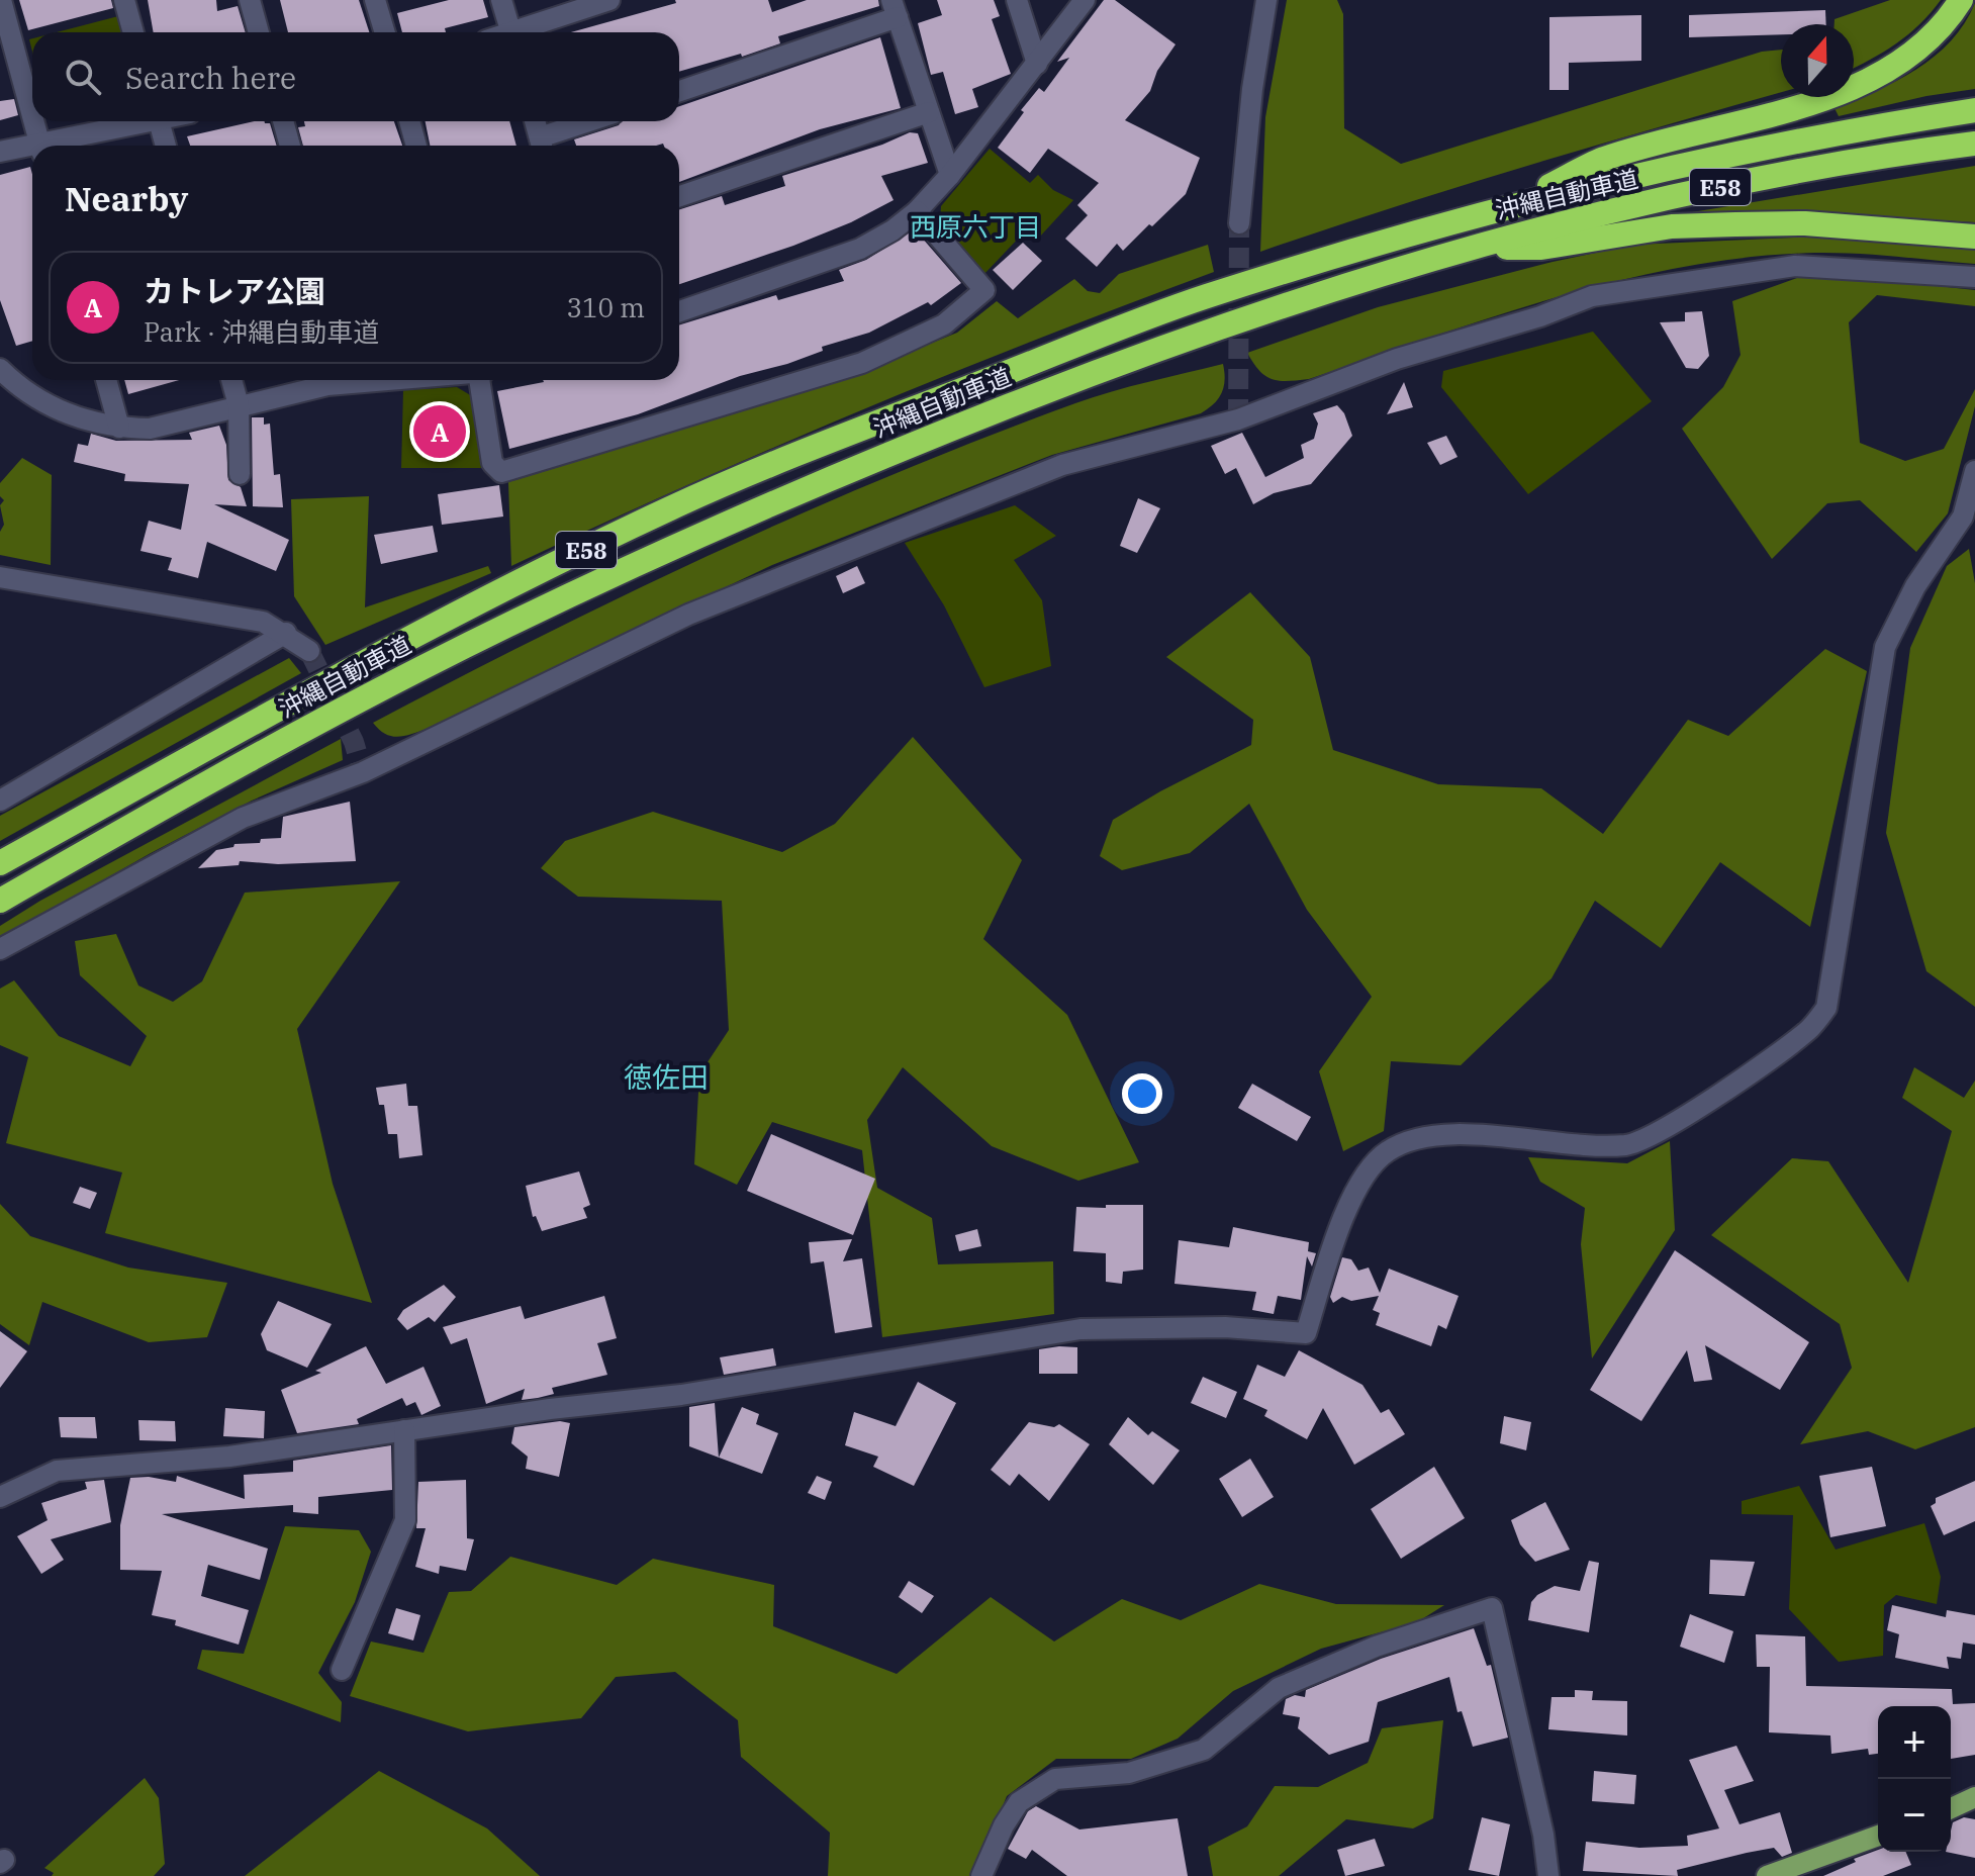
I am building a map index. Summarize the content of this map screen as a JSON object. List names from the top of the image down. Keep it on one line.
{"streets":{"highway":["E58","沖縄自動車道"]},"districts":["西原六丁目","徳佐田"],"north":"top","page":{"search":"Search here","heading":"Nearby","list":[{"mark":"A","name":"カトレア公園","note":"Park · 沖縄自動車道","value":"310 m"}],"pins":"A","map_buttons":["+","−"]}}
